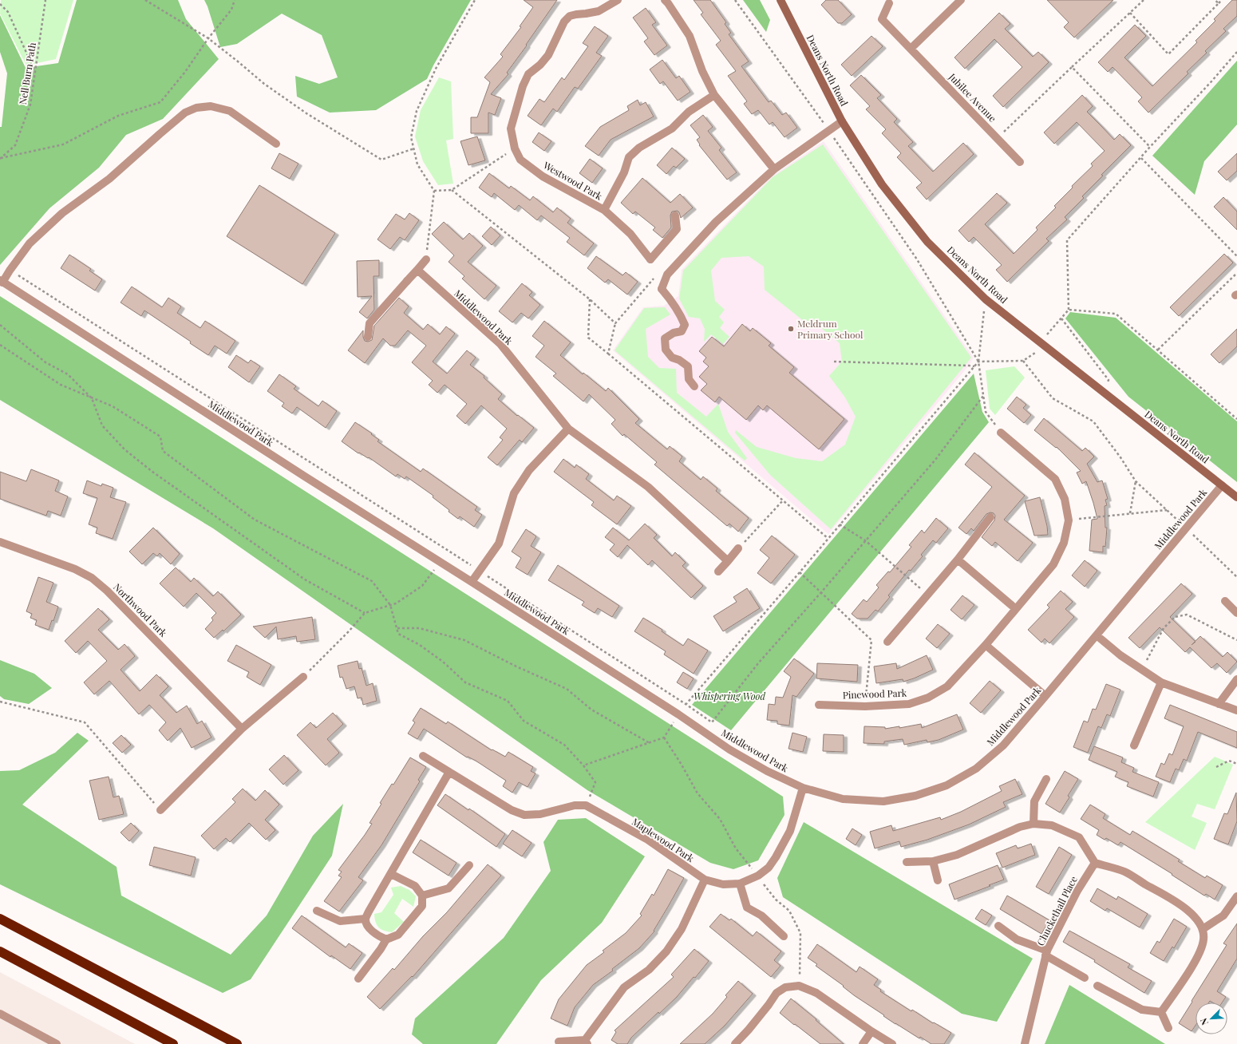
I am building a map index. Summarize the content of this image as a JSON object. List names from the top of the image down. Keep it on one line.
{"streets":{"street":["Deans North Road","Jubilee Avenue","Westwood Park","Middlewood Park","Northwood Park","Pinewood Park","Maplewood Park","Chuckethall Place"],"path":["Nell Burn Path"]},"crossings":[["Deans North Road","Middlewood Park"],["Middlewood Park","Maplewood Park"]],"parks":["Whispering Wood"],"places":["Meldrum Primary School"],"north":"bottom left"}
